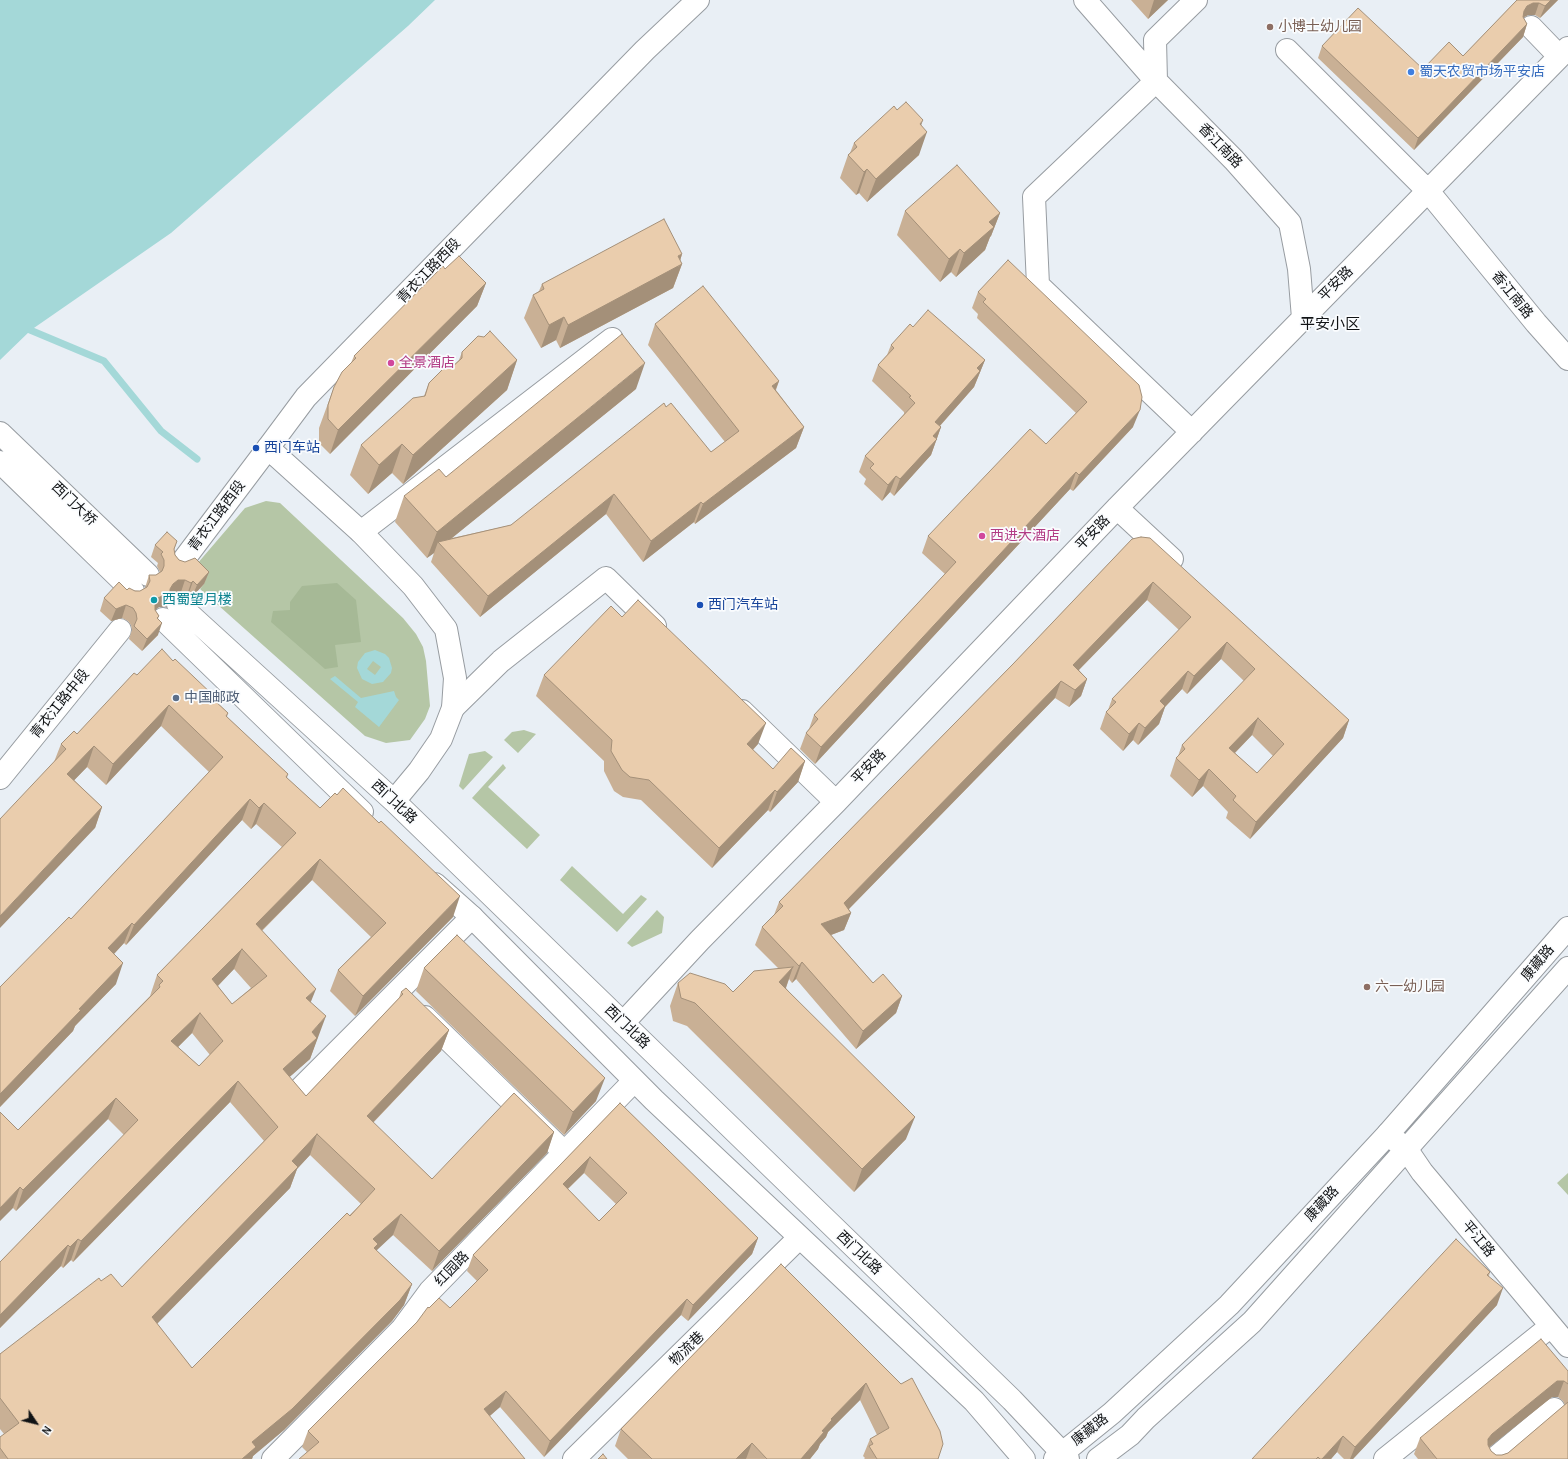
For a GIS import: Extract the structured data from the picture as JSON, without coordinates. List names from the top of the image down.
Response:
{
  "streets": {
    "street": [
      "香江南路",
      "青衣江路西段",
      "平安路",
      "西门大桥",
      "青衣江路中段",
      "西门北路",
      "康藏路",
      "平江路",
      "红园路",
      "物流巷"
    ]
  },
  "crossings": [
    ["香江南路", "平安路"],
    ["平安路", "西门北路"],
    ["西门北路", "康藏路"],
    ["康藏路", "平江路"]
  ],
  "districts": ["平安小区"],
  "places": [
    "小博士幼儿园",
    "蜀天农贸市场平安店",
    "全景酒店",
    "西门车站",
    "西进大酒店",
    "西蜀望月楼",
    "西门汽车站",
    "中国邮政",
    "六一幼儿园"
  ],
  "north": "bottom right"
}
